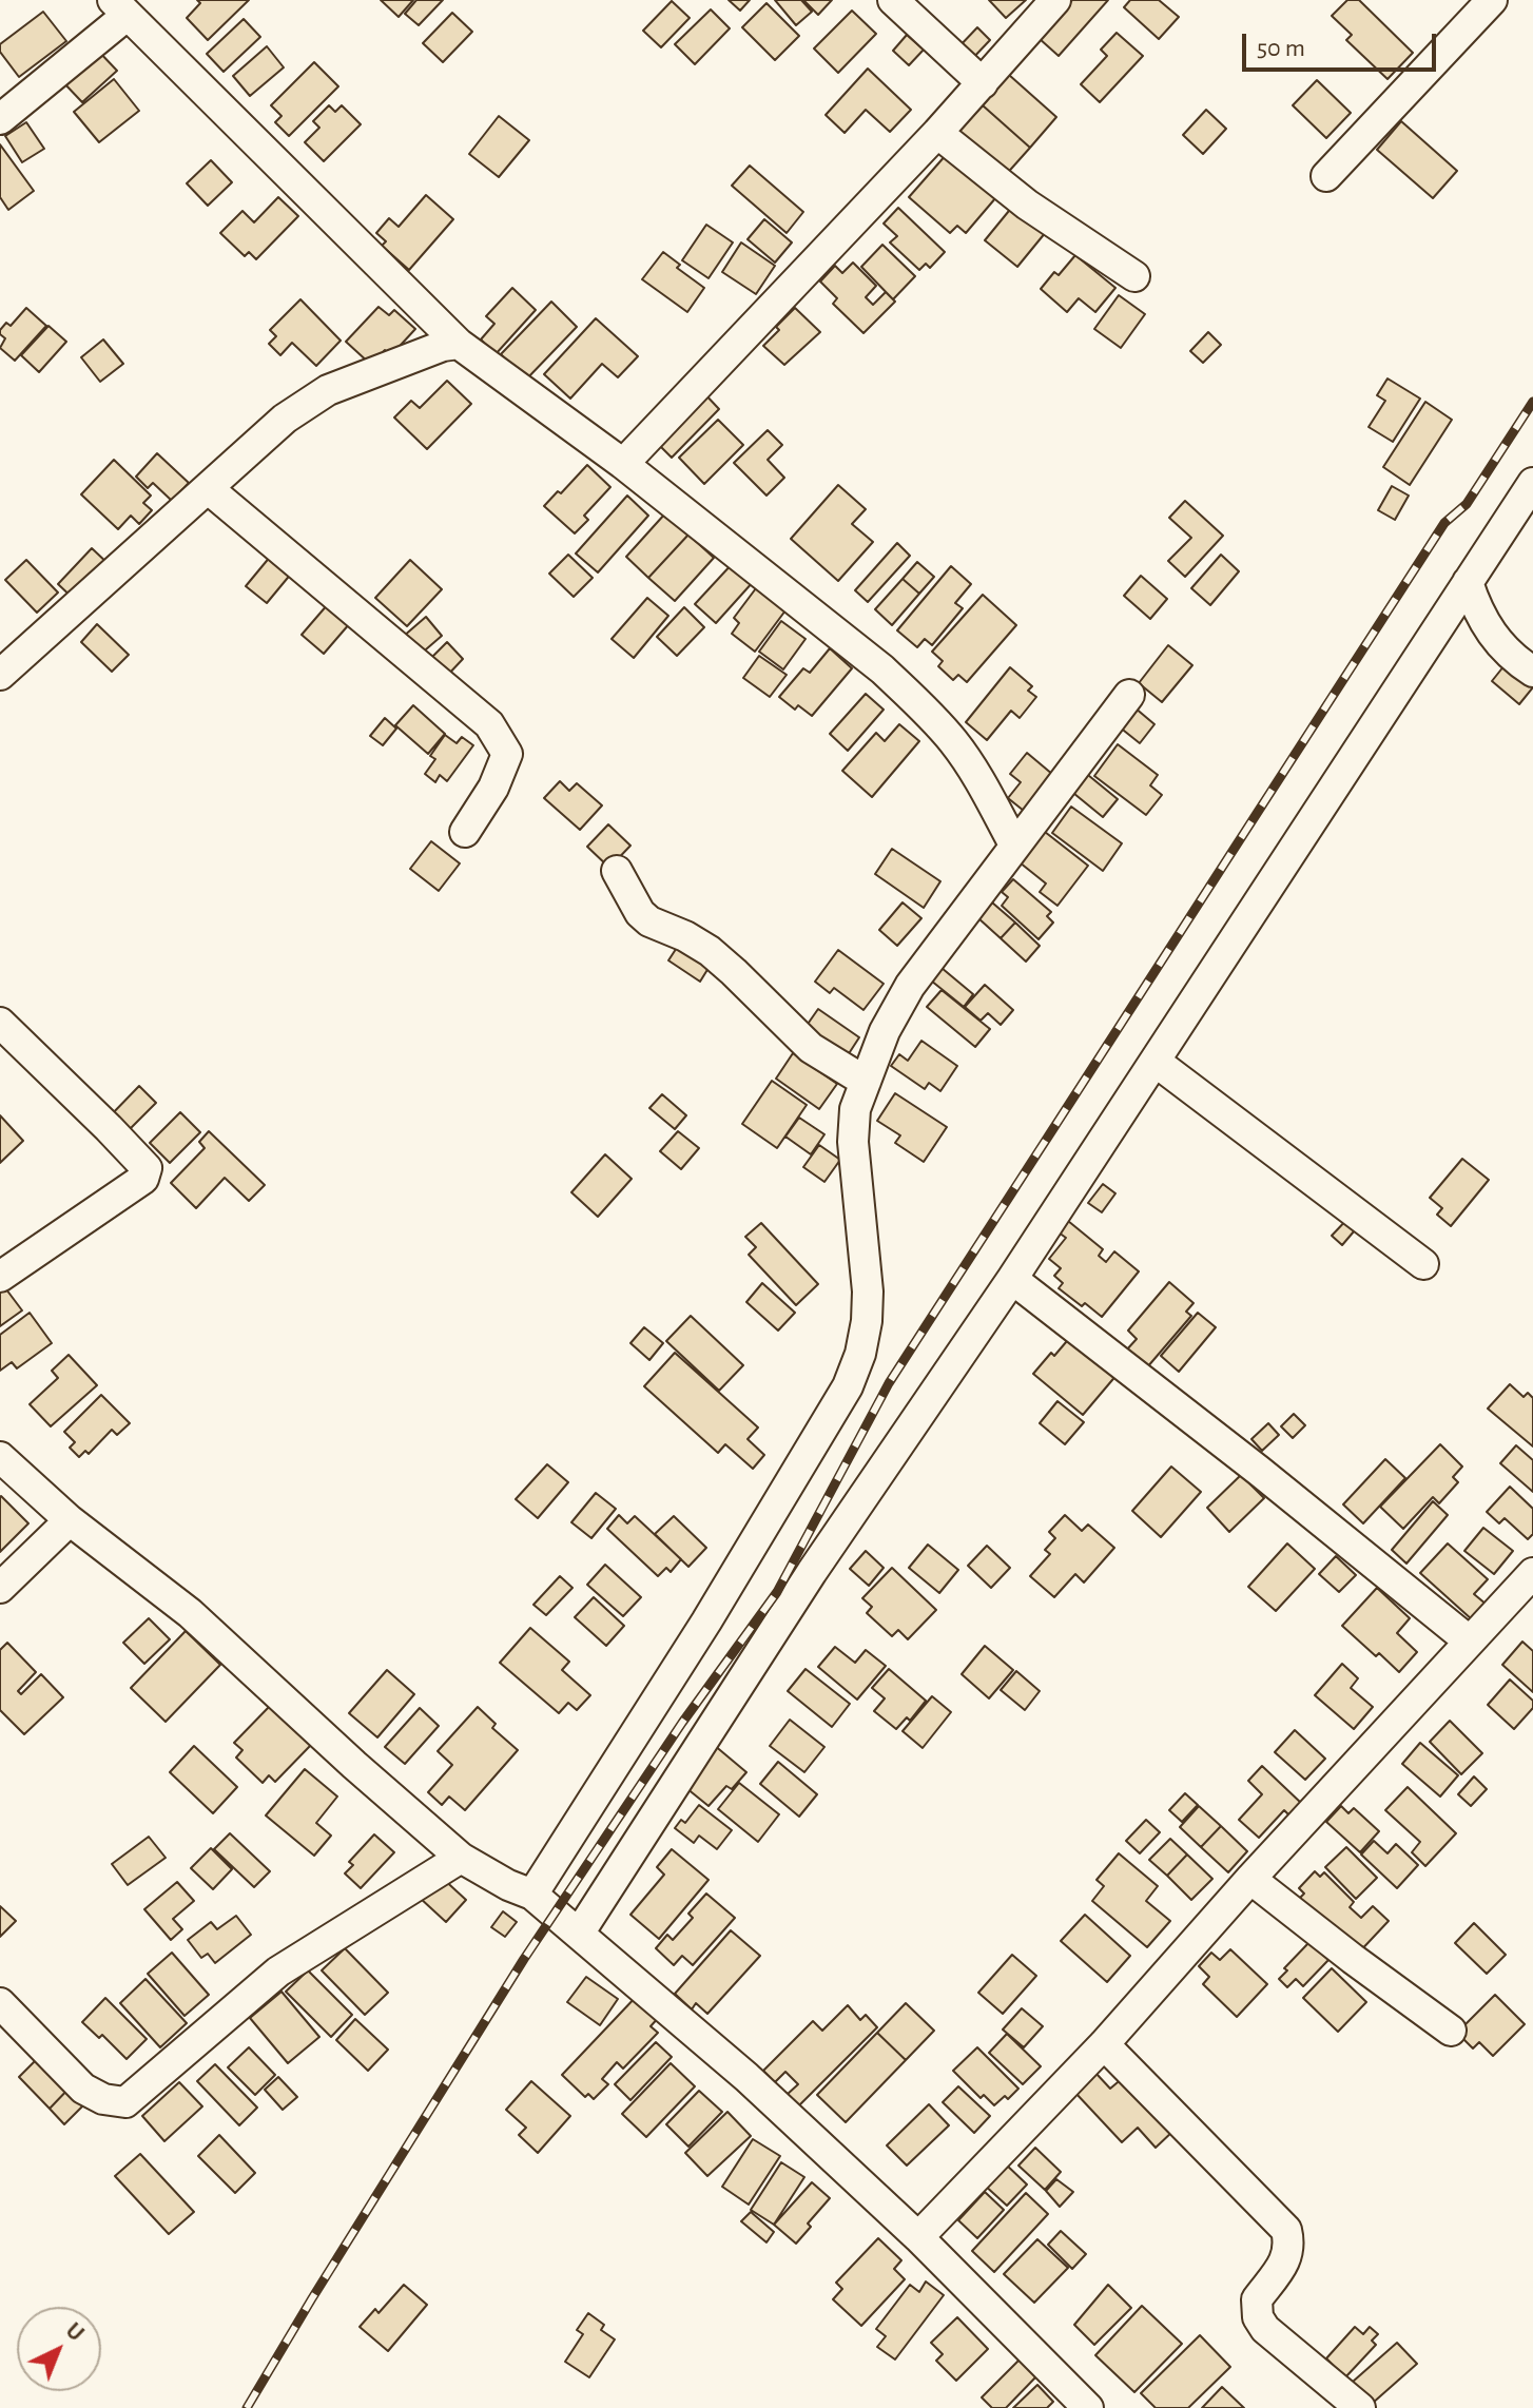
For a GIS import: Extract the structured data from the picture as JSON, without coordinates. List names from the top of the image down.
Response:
{
  "scale_bar": "50 m",
  "north": "top right"
}
